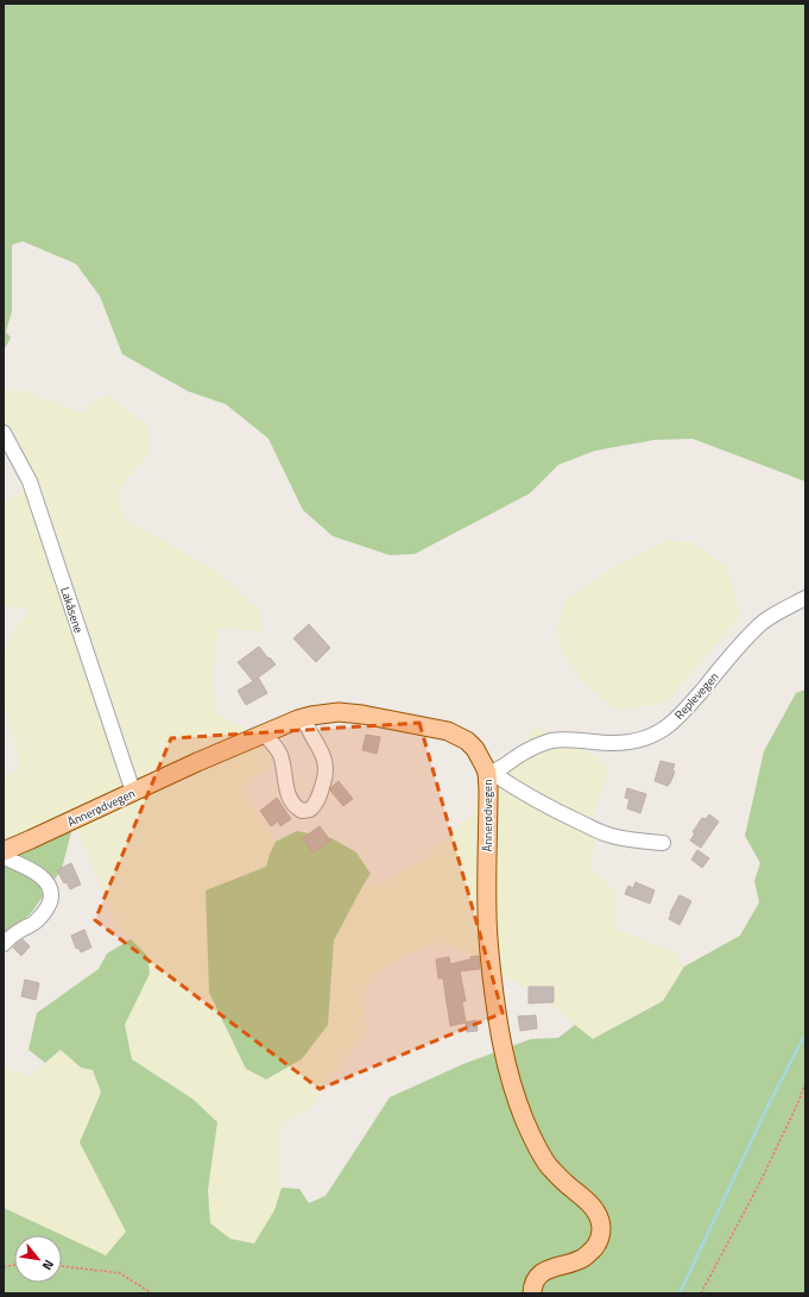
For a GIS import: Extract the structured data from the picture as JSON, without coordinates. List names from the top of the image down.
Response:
{
  "streets": {
    "main road": ["Ånnerødvegen"],
    "street": ["Lakåsene", "Replevegen"]
  },
  "crossings": [
    ["Lakåsene", "Ånnerødvegen"],
    ["Replevegen", "Ånnerødvegen"]
  ],
  "north": "bottom right"
}
